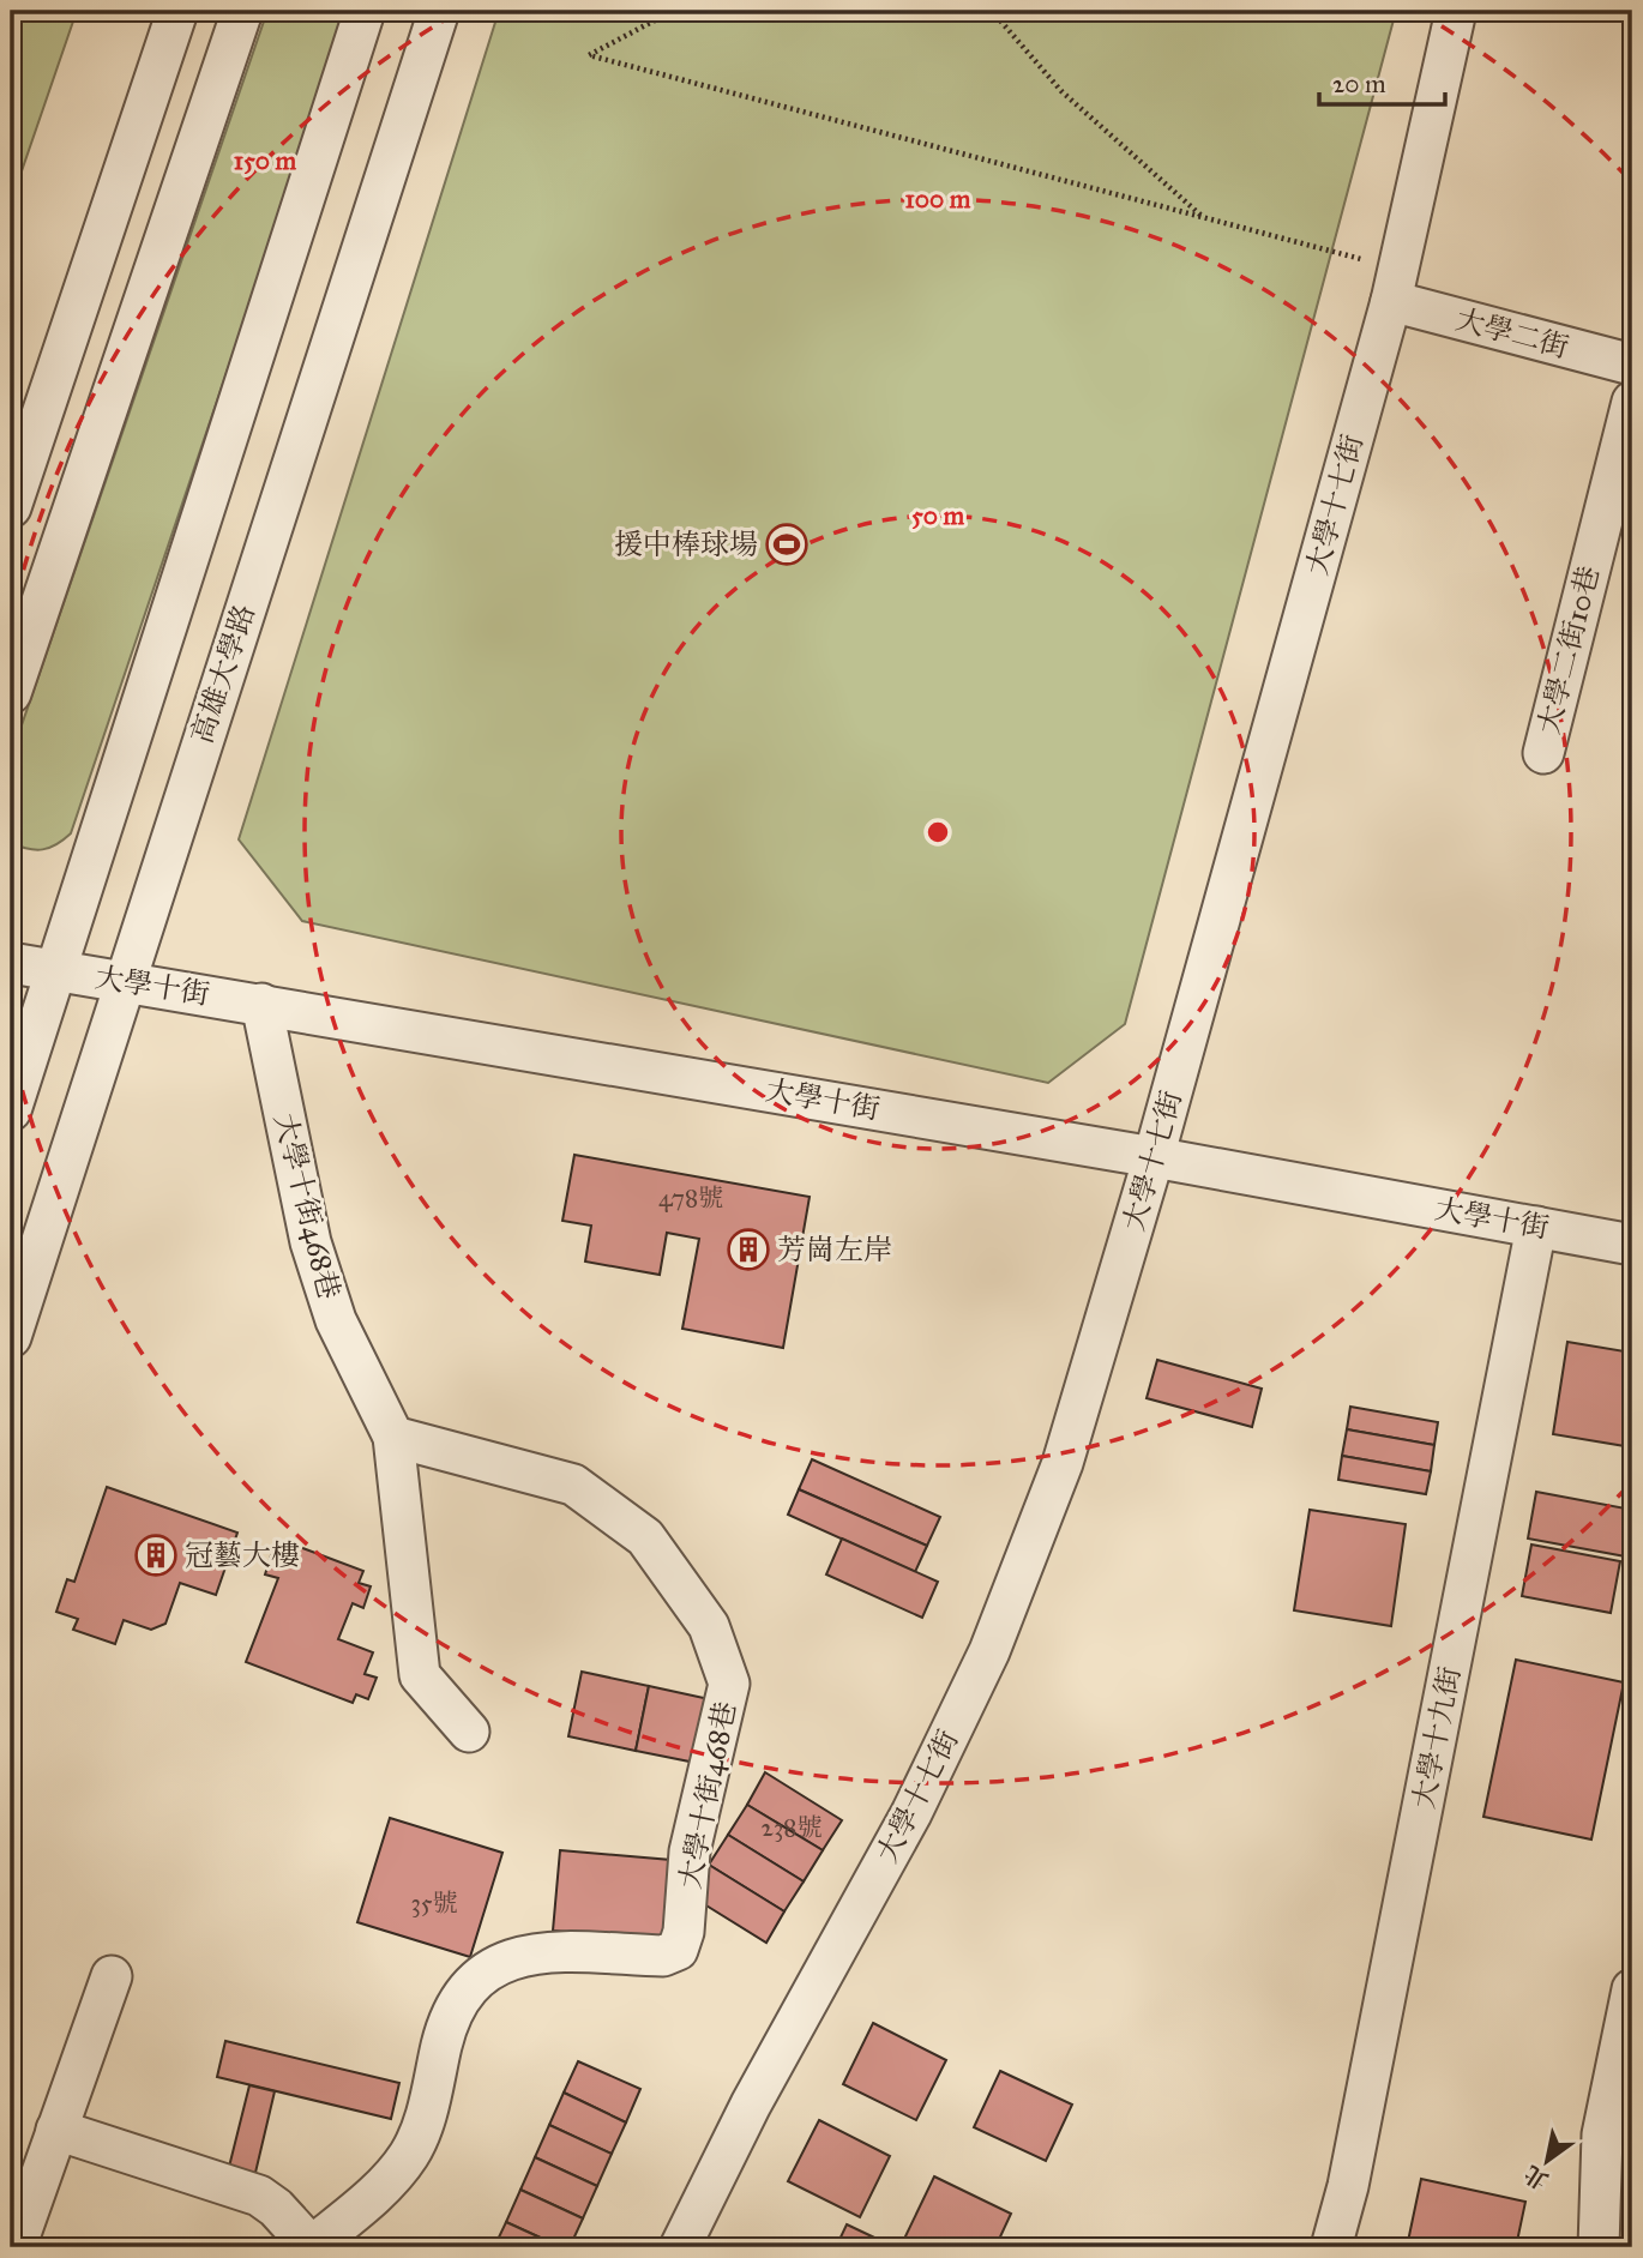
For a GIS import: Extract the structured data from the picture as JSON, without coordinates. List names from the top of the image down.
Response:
{
  "streets": {
    "street": [
      "大學二街",
      "大學十七街",
      "大學二街10巷",
      "高雄大學路",
      "大學十街",
      "大學十街468巷",
      "大學十九街"
    ]
  },
  "crossings": [
    ["大學二街", "大學十七街"],
    ["大學十七街", "大學十街"],
    ["高雄大學路", "大學十街"],
    ["大學十街", "大學十街468巷"],
    ["大學十街", "大學十九街"]
  ],
  "places": {
    "sports": ["援中棒球場"],
    "building": ["芳崗左岸", "冠藝大樓"]
  },
  "house_numbers": ["478號", "238號", "35號"],
  "scale_bar": "20 m",
  "north": "bottom left",
  "rings": ["150 m", "100 m", "50 m"]
}
